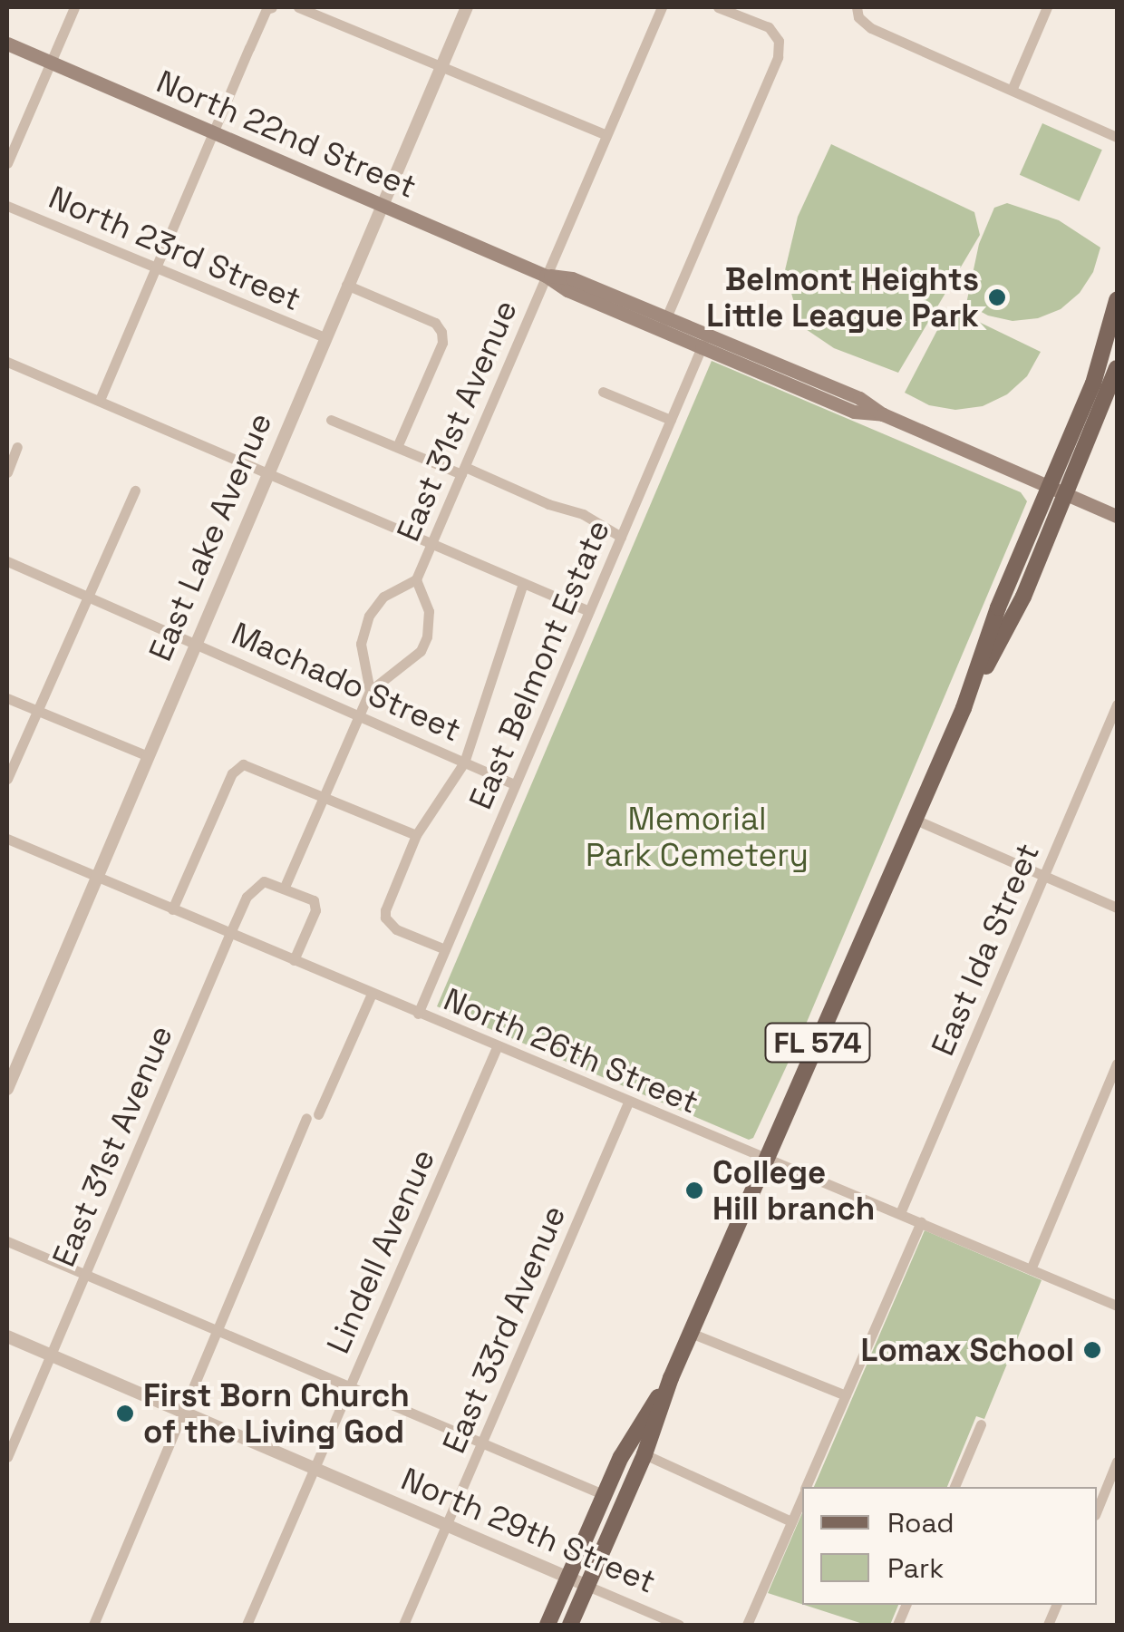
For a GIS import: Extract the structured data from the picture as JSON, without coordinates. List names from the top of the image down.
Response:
{
  "streets": {
    "main road": ["North 22nd Street", "FL 574"],
    "street": [
      "North 23rd Street",
      "East 31st Avenue",
      "East Lake Avenue",
      "East Belmont Estate",
      "Machado Street",
      "East Ida Street",
      "North 26th Street",
      "Lindell Avenue",
      "East 33rd Avenue",
      "North 29th Street"
    ]
  },
  "crossings": [
    ["North 22nd Street", "East 31st Avenue"],
    ["North 22nd Street", "East Lake Avenue"],
    ["North 22nd Street", "East Belmont Estate"],
    ["North 22nd Street", "FL 574"],
    ["North 23rd Street", "East Lake Avenue"],
    ["East 31st Avenue", "North 26th Street"],
    ["East 31st Avenue", "North 29th Street"],
    ["East Lake Avenue", "Machado Street"],
    ["East Lake Avenue", "North 26th Street"],
    ["East Belmont Estate", "Machado Street"],
    ["East Belmont Estate", "North 26th Street"],
    ["East Ida Street", "North 26th Street"],
    ["FL 574", "North 26th Street"],
    ["FL 574", "North 29th Street"],
    ["North 26th Street", "Lindell Avenue"],
    ["North 26th Street", "East 33rd Avenue"],
    ["Lindell Avenue", "North 29th Street"],
    ["East 33rd Avenue", "North 29th Street"]
  ],
  "parks": ["Memorial Park Cemetery"],
  "places": [
    "Belmont Heights Little League Park",
    "College Hill branch",
    "Lomax School",
    "First Born Church of the Living God"
  ],
  "legend": ["Road", "Park"]
}
